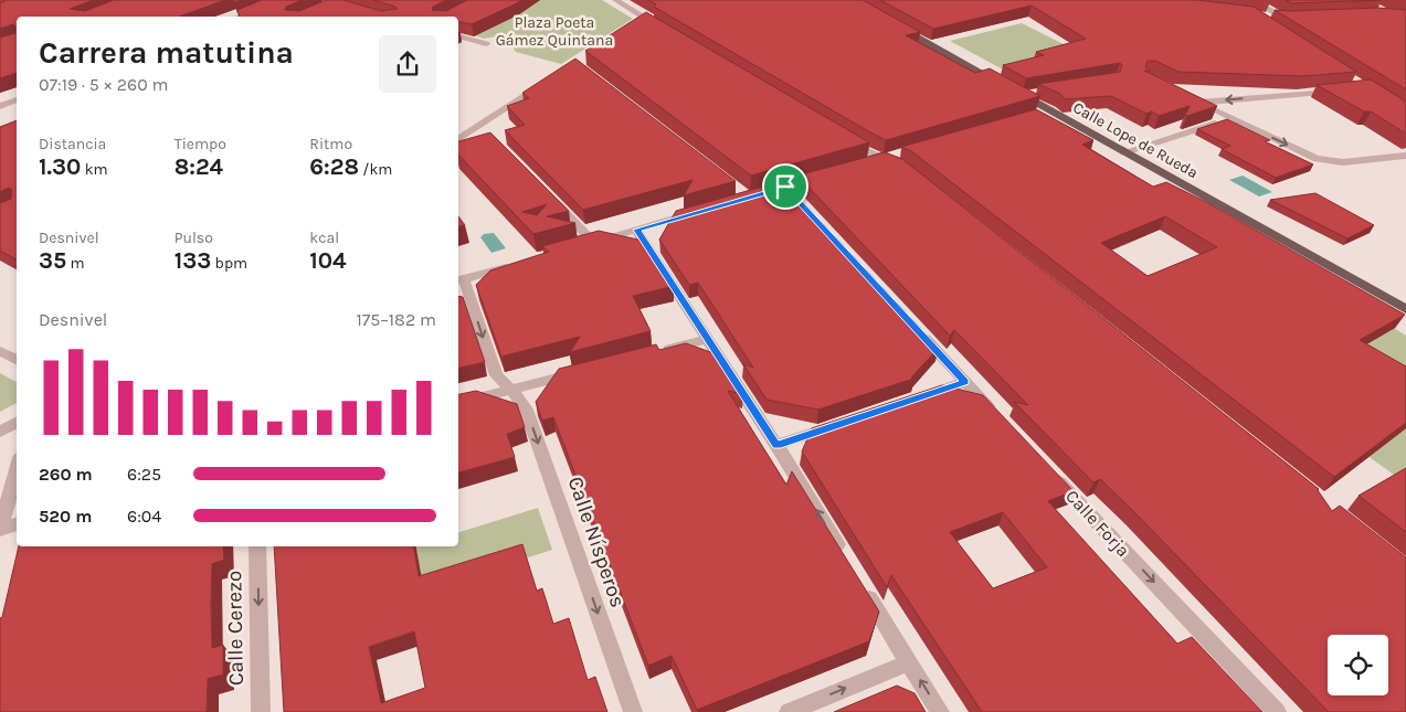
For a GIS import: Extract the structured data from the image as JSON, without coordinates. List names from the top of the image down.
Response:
{
  "streets": {
    "main road": ["Calle Lope de Rueda"],
    "street": ["Calle Forja", "Calle Nísperos", "Calle Cerezo"]
  },
  "one_way": ["Calle Forja", "Calle Nísperos", "Calle Cerezo"],
  "parks": ["Plaza Poeta Gámez Quintana"],
  "page": {
    "heading": ["Carrera matutina", "07:19 · 5 × 260 m"],
    "stats": [
      ["Distancia", "1.30 km"],
      ["Tiempo", "8:24"],
      ["Ritmo", "6:28 /km"],
      ["Desnivel", "35 m"],
      ["Pulso", "133 bpm"],
      ["kcal", "104"]
    ],
    "chart": ["Desnivel", "175–182 m"],
    "list": [
      {
        "name": "260 m",
        "note": "6:25"
      },
      {
        "name": "520 m",
        "note": "6:04"
      }
    ]
  }
}
